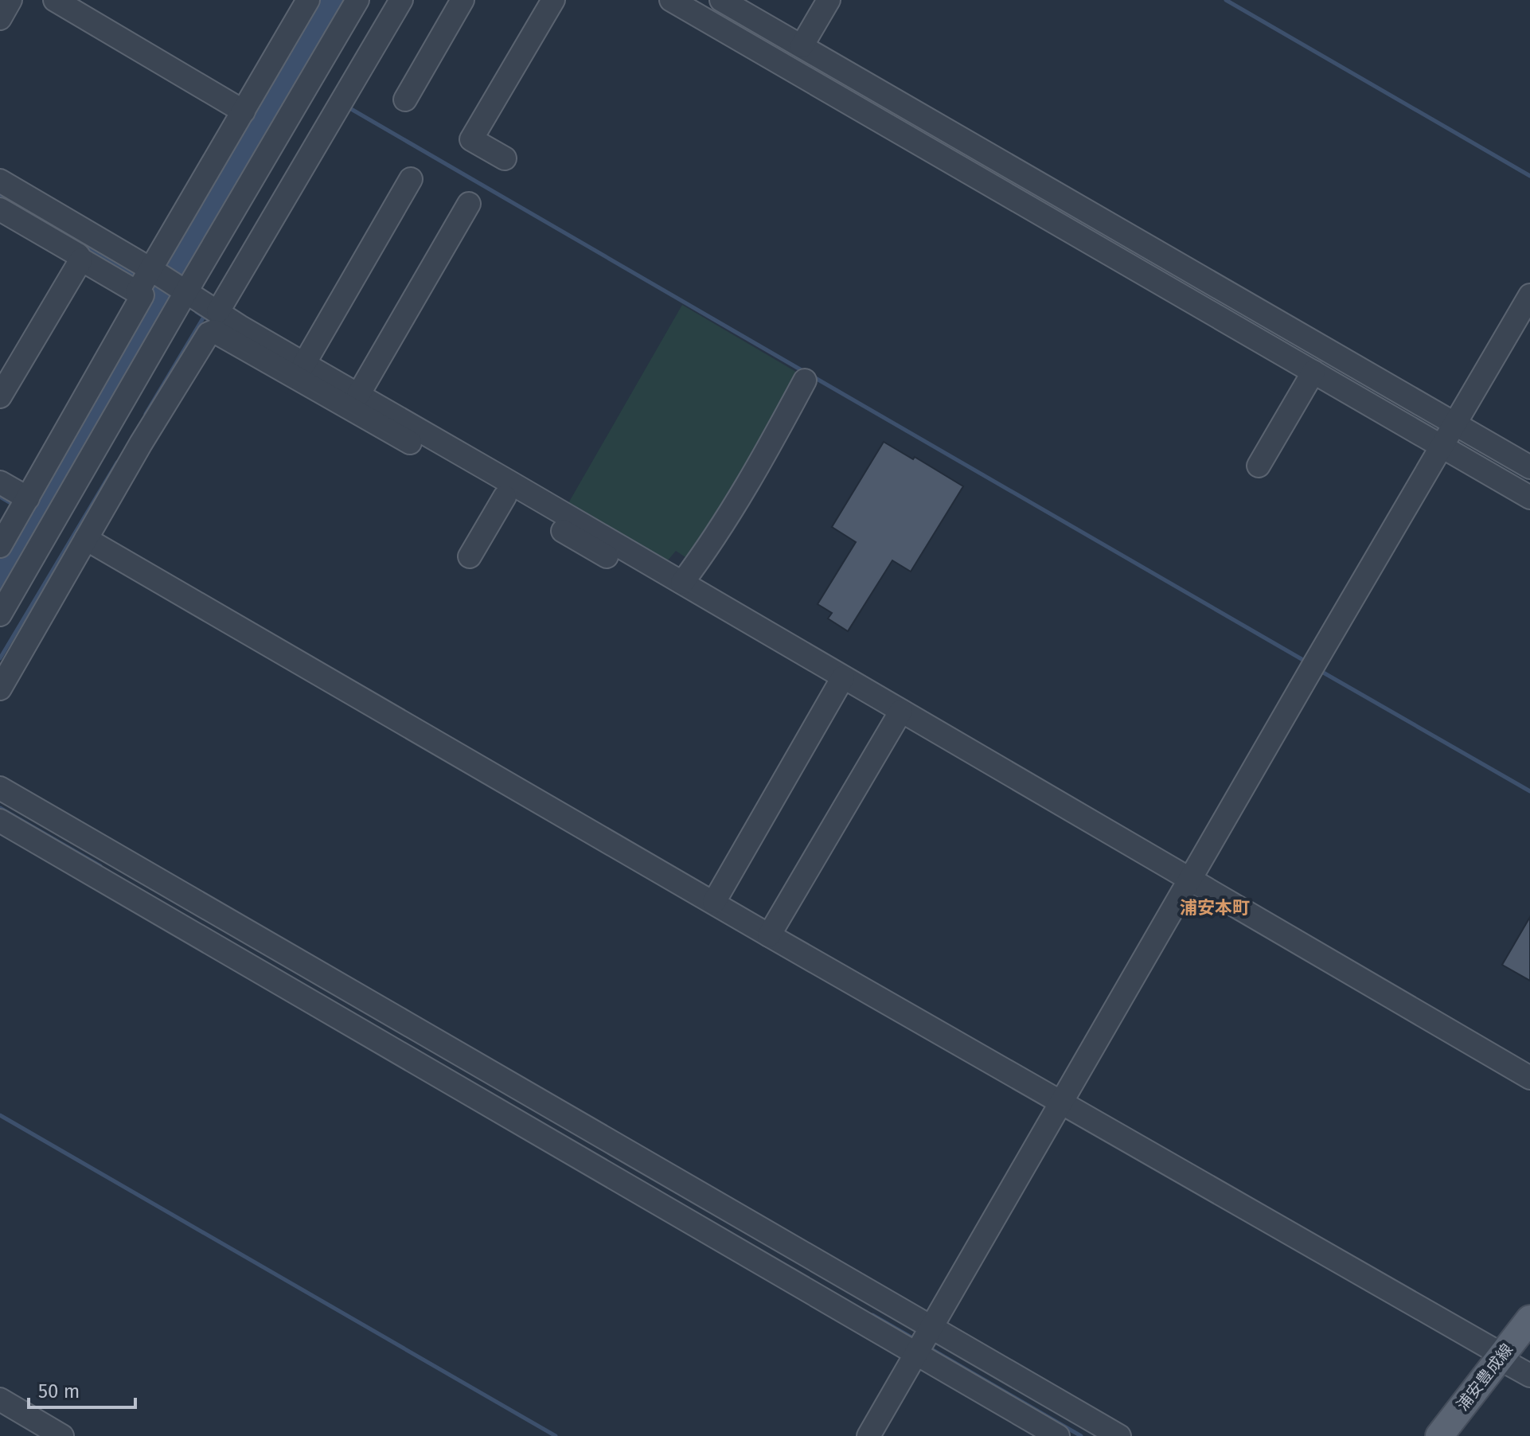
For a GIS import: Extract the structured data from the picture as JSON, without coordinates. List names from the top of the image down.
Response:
{
  "streets": {
    "main road": ["浦安豊成線"]
  },
  "districts": ["浦安本町"],
  "scale_bar": "50 m"
}
